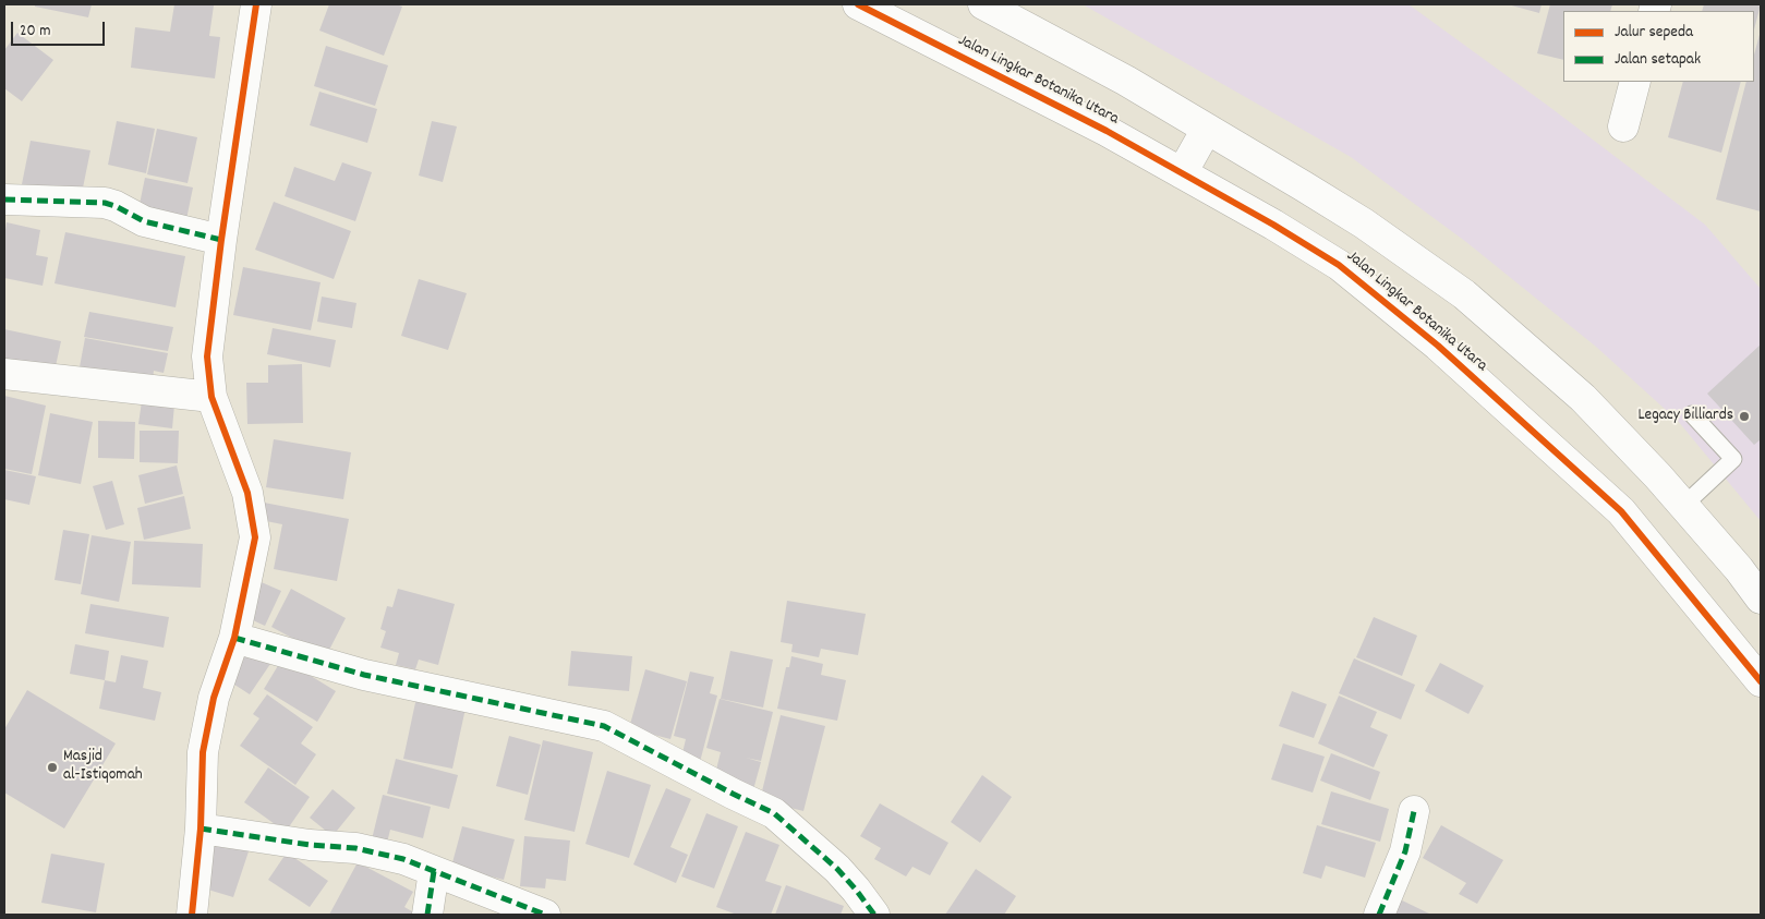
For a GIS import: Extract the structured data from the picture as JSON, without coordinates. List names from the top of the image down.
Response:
{
  "streets": {
    "street": ["Jalan Lingkar Botanika Utara"]
  },
  "places": ["Legacy Billiards", "Masjid al-Istiqomah"],
  "legend": ["Jalur sepeda", "Jalan setapak"],
  "scale_bar": "20 m"
}
